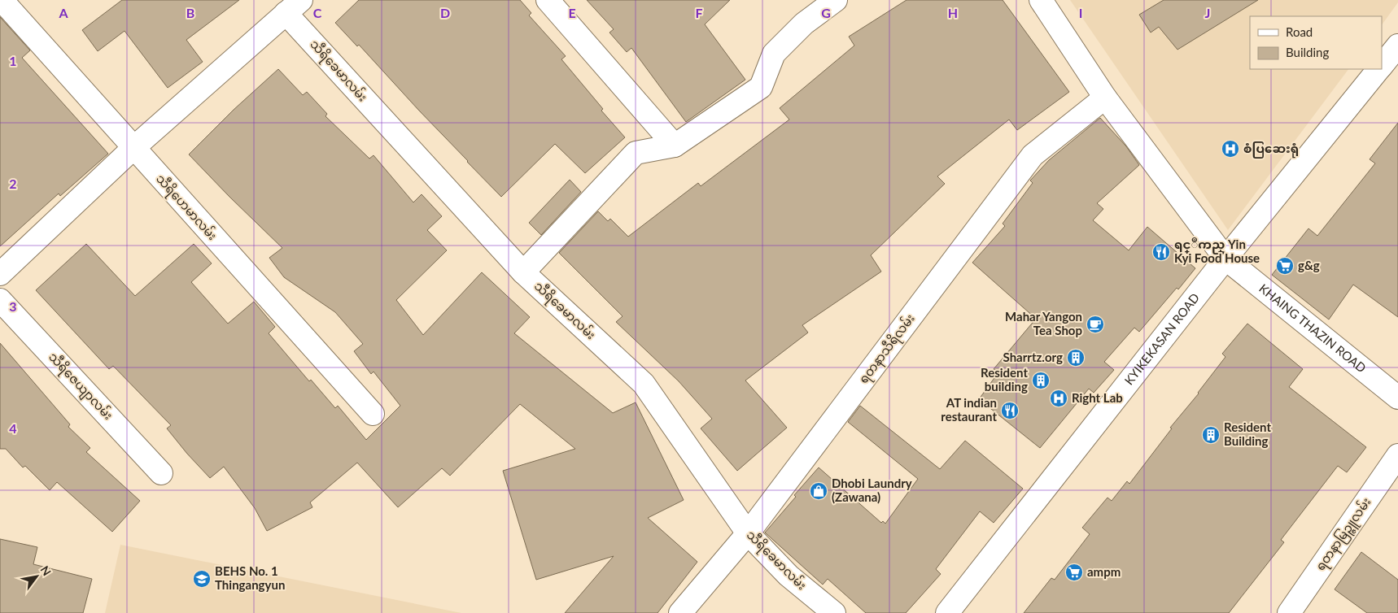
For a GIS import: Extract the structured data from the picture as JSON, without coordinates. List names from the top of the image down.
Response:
{
  "streets": {
    "street": [
      "သီရိခေမာလမ်း",
      "သီရိဟေမာလမ်း",
      "KHAING THAZIN ROAD",
      "KYIKEKASAN ROAD",
      "ရတနာသီရိလမ်း",
      "သီရိဇေယျာလမ်း",
      "ရတနာမြဉ္ဇူလမ်း"
    ]
  },
  "crossings": [
    ["သီရိခေမာလမ်း", "ရတနာသီရိလမ်း"],
    ["KHAING THAZIN ROAD", "KYIKEKASAN ROAD"],
    ["KHAING THAZIN ROAD", "ရတနာသီရိလမ်း"]
  ],
  "places": {
    "hospital": ["စံပြဆေးရုံ", "Right Lab"],
    "restaurant": ["ရင္ဳကည္ Yin Kyi Food House", "AT indian restaurant"],
    "supermarket": ["g&g", "ampm"],
    "cafe": ["Mahar Yangon Tea Shop"],
    "building": ["Sharrtz.org", "Resident building", "Resident Building"],
    "shop": ["Dhobi Laundry (Zawana)"],
    "school or university": ["BEHS No. 1 Thingangyun"]
  },
  "legend": ["Road", "Building"],
  "north": "top right",
  "grid": {
    "columns": [
      "A",
      "B",
      "C",
      "D",
      "E",
      "F",
      "G",
      "H",
      "I",
      "J"
    ],
    "rows": [
      "1",
      "2",
      "3",
      "4"
    ]
  }
}
